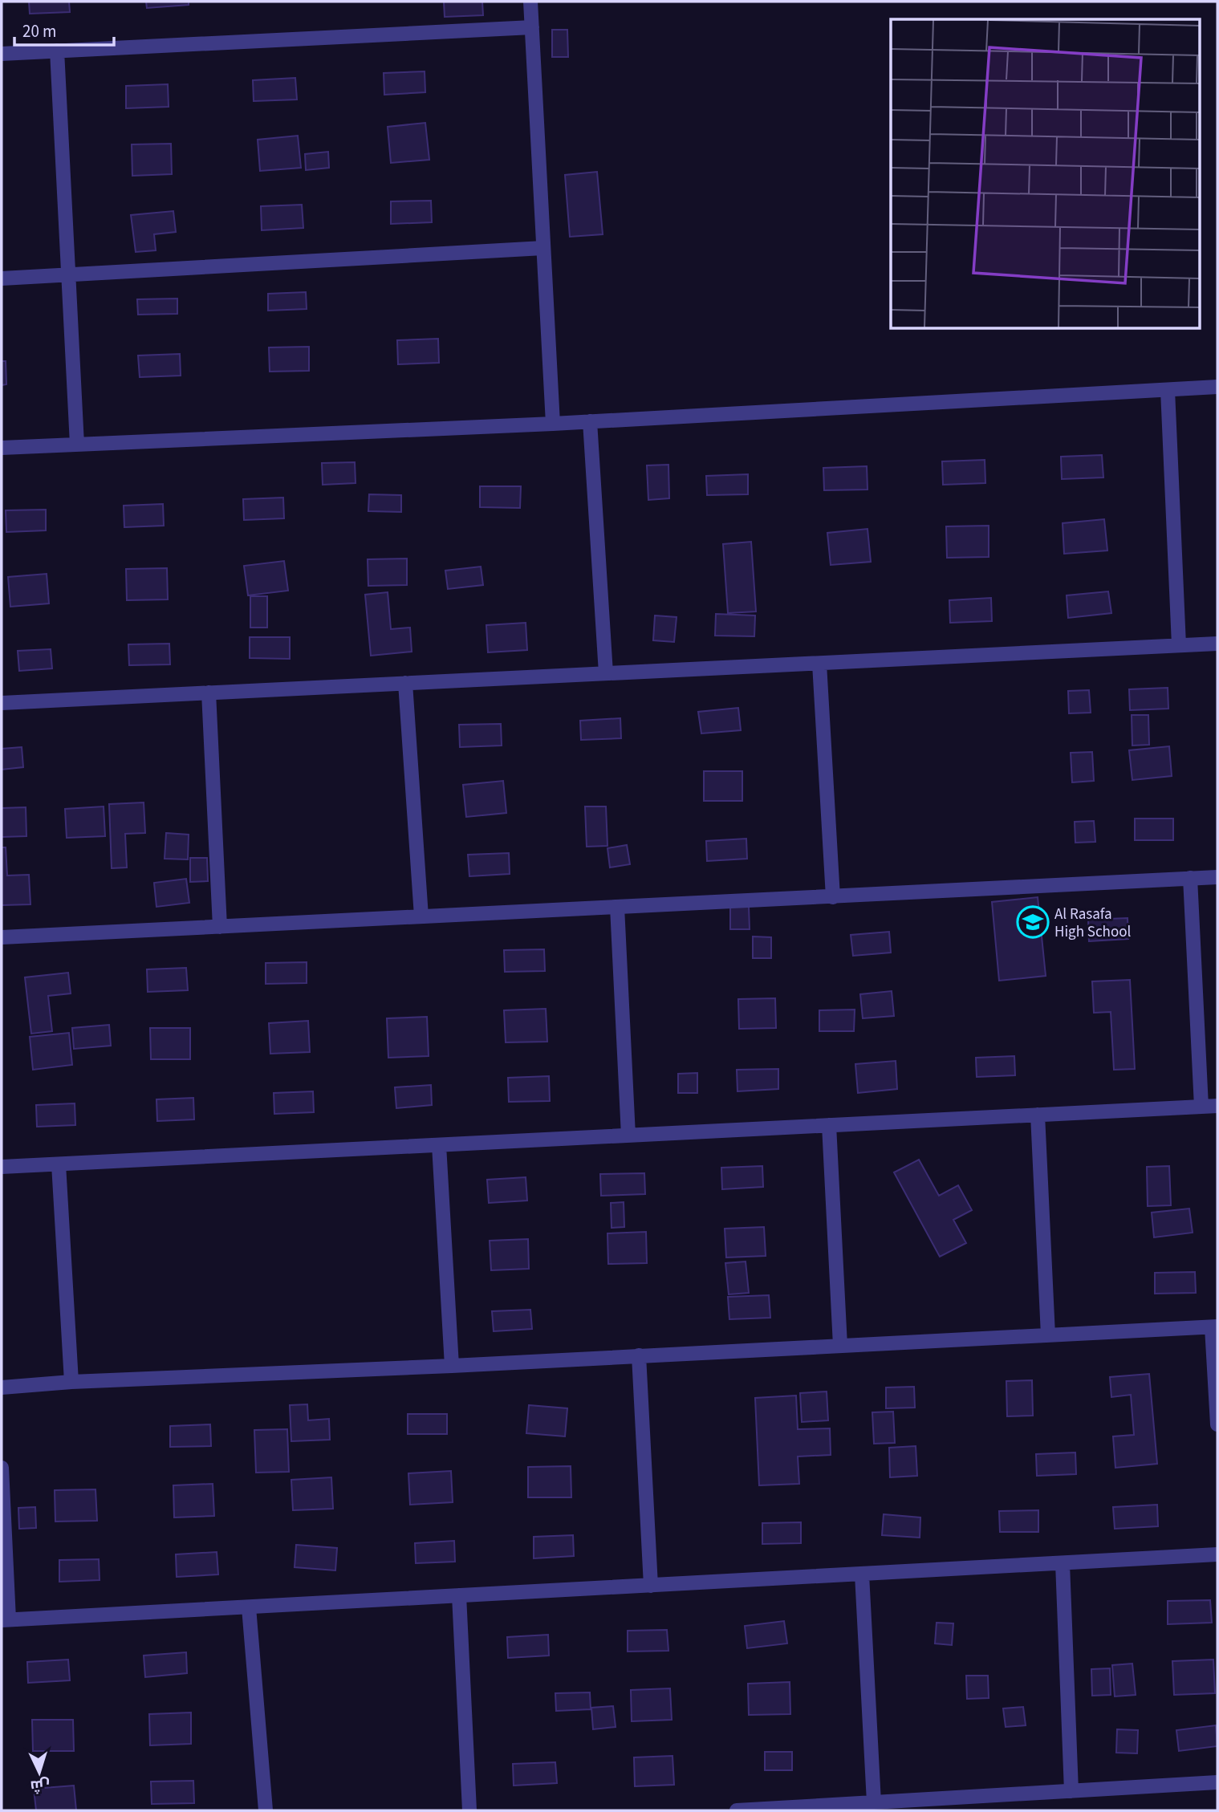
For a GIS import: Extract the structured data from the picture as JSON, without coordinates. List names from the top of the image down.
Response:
{
  "places": {
    "school or university": ["Al Rasafa High School"]
  },
  "scale_bar": "20 m",
  "north": "bottom"
}
